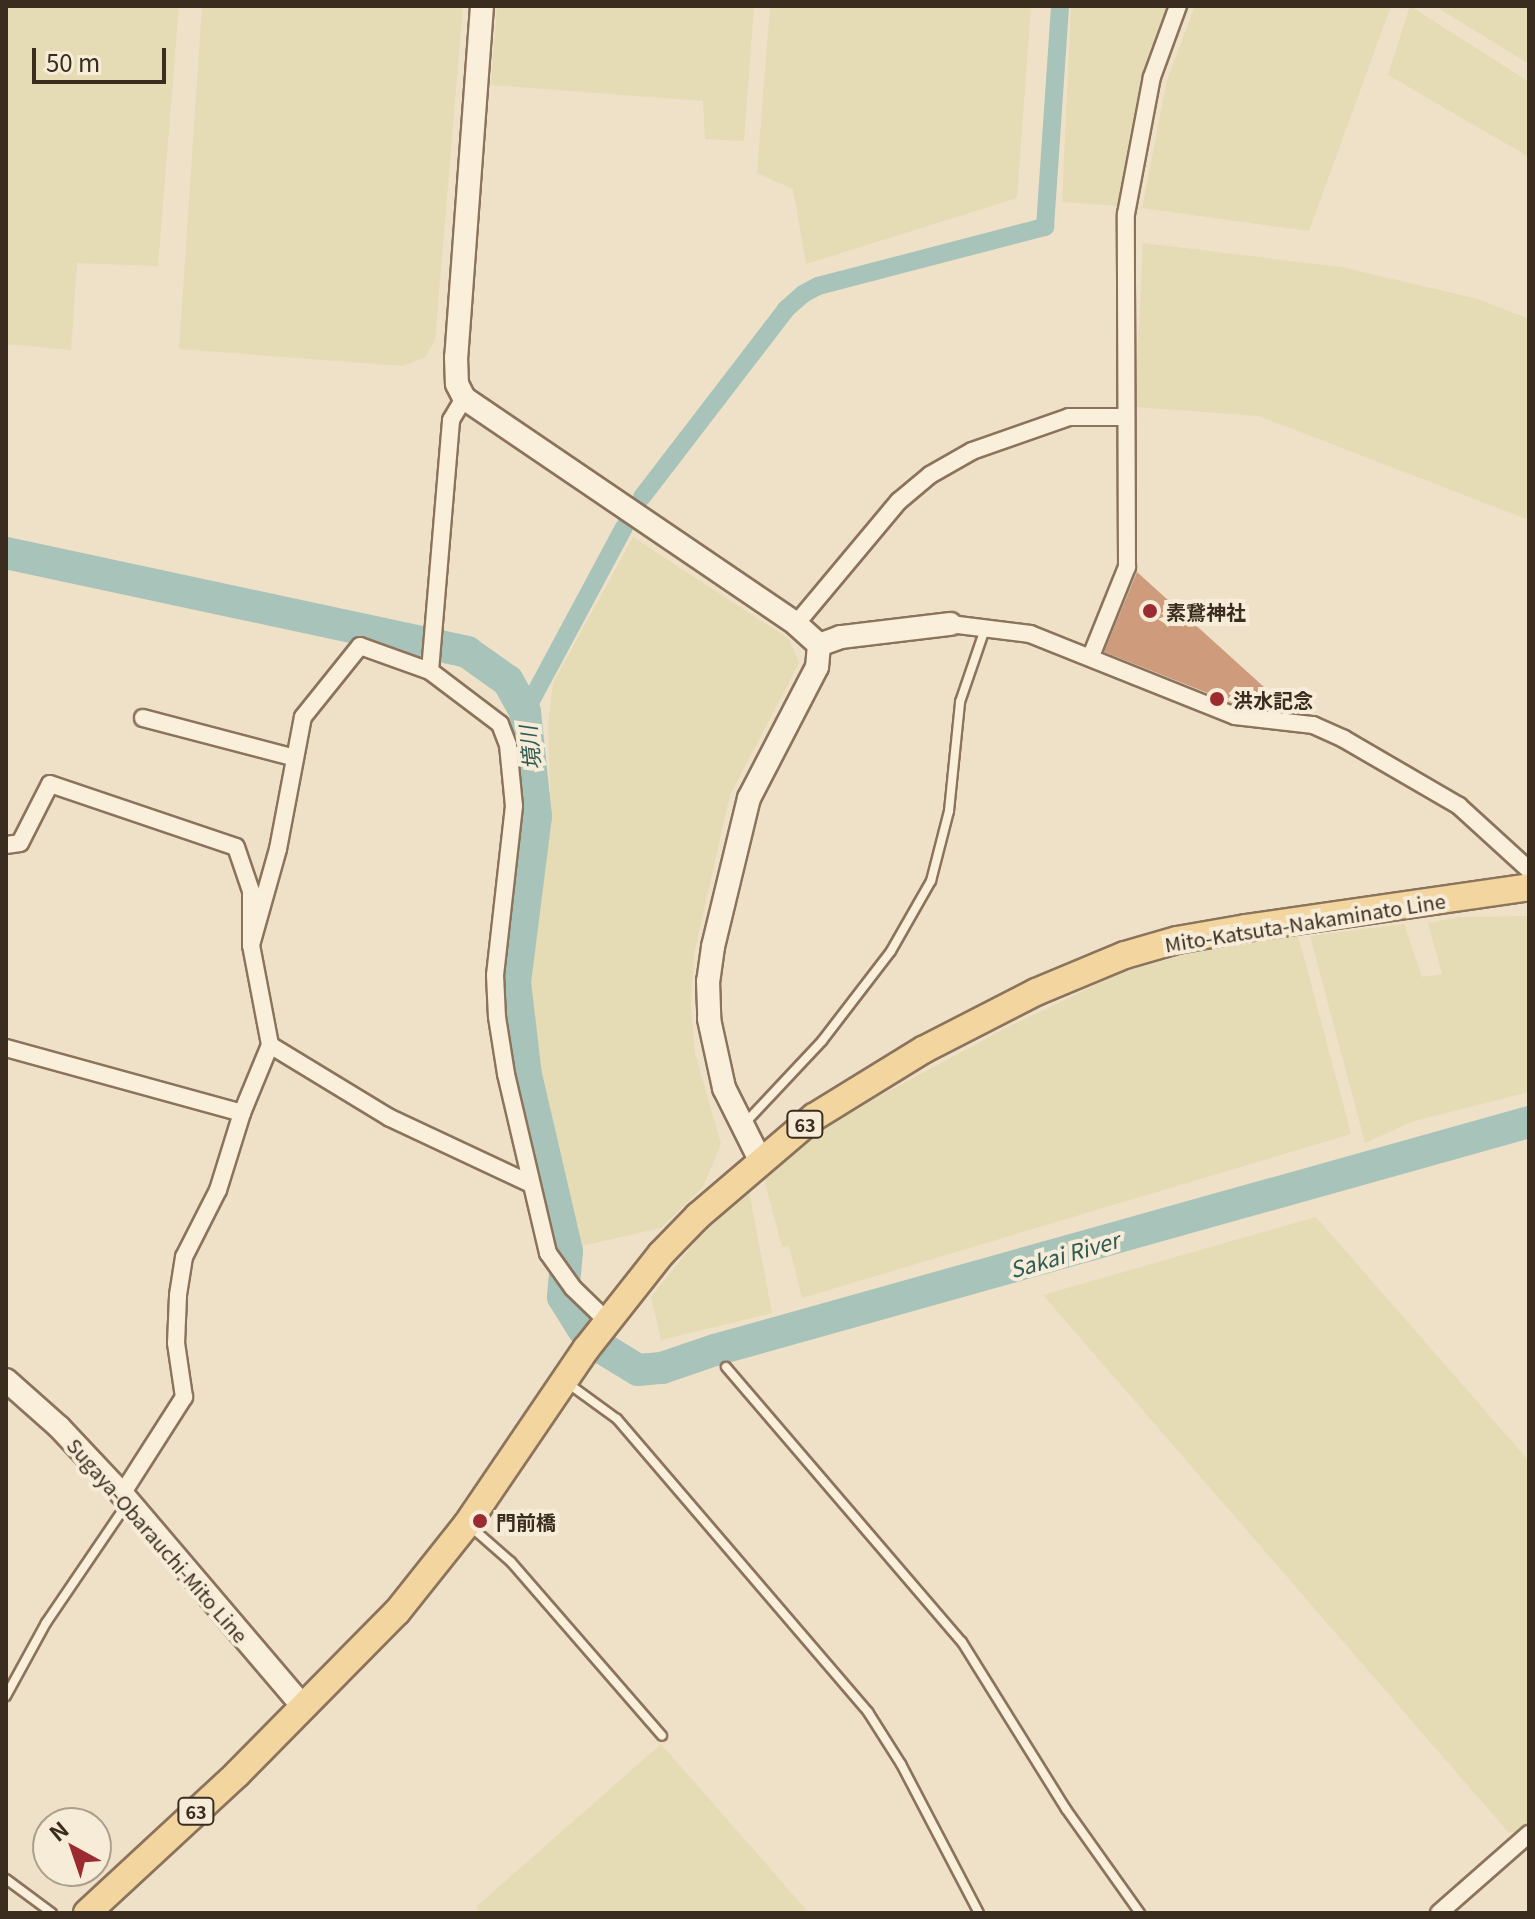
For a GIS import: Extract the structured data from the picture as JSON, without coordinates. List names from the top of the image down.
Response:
{
  "streets": {
    "main road": ["Mito-Katsuta-Nakaminato Line", "63"],
    "street": ["Sugaya-Obarauchi-Mito Line"]
  },
  "crossings": [
    ["Mito-Katsuta-Nakaminato Line", "Sugaya-Obarauchi-Mito Line"]
  ],
  "water": ["境川", "Sakai River"],
  "places": ["素鵞神社", "洪水記念", "門前橋"],
  "scale_bar": "50 m",
  "north": "top left"
}
